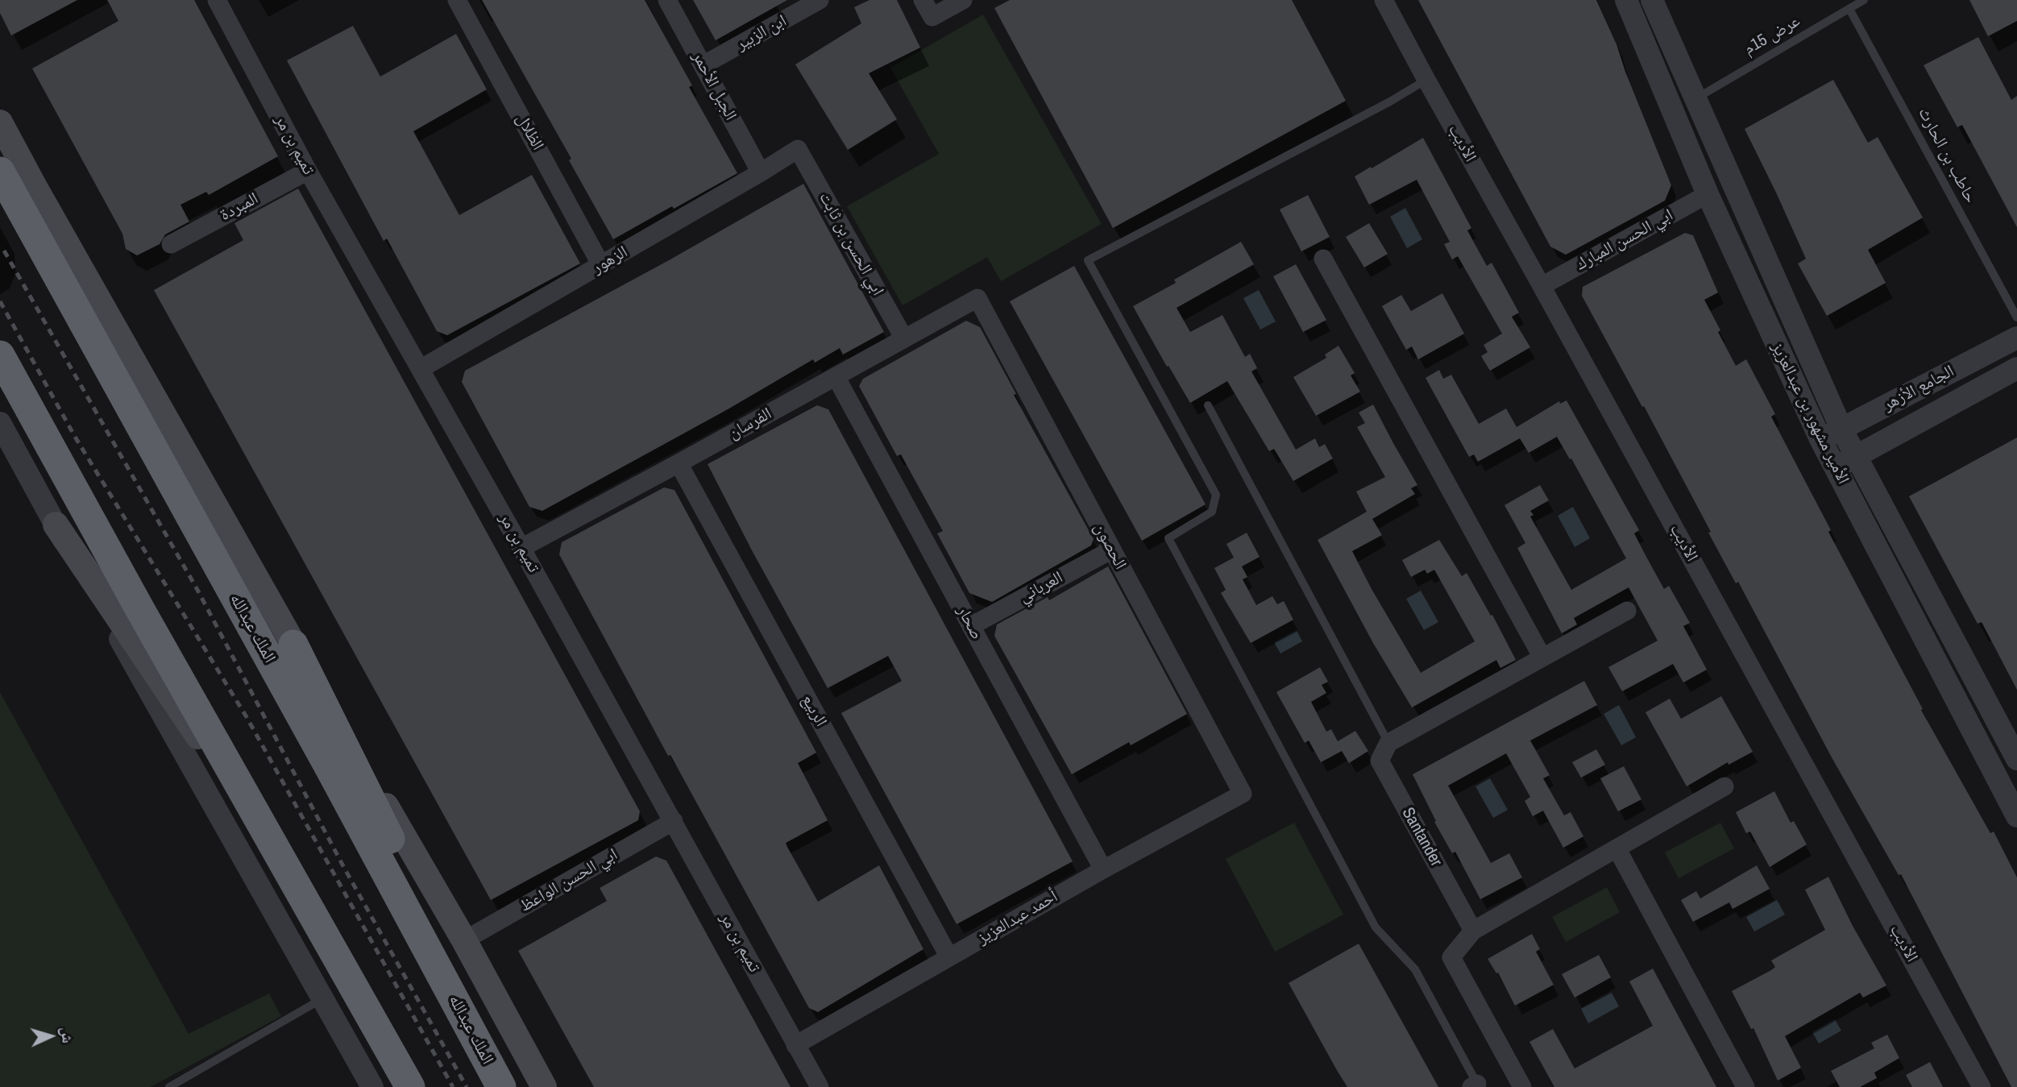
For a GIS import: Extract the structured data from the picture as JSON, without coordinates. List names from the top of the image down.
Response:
{
  "streets": {
    "highway": ["الملك عبدالله"],
    "street": [
      "ابن الزبير",
      "الجبل الأحمر",
      "الظلال",
      "الأديب",
      "تميم بن مر",
      "المبردة",
      "ابي الحسن المبارك",
      "ابي الحسن بن ثابت",
      "الزهور",
      "الجامع الأزهر",
      "الأمير مشهور بن عبدالعزيز",
      "الفرسان",
      "الحصون",
      "العرباني",
      "صحار",
      "الربيع",
      "Santander",
      "ابي الحسن الواعظ",
      "أحمد عبدالعزيز"
    ],
    "lane": ["عرض 15م", "حاطب بن الحارث"]
  },
  "crossings": [
    ["ابن الزبير", "الجبل الأحمر"],
    ["عرض 15م", "حاطب بن الحارث"],
    ["عرض 15م", "الأمير مشهور بن عبدالعزيز"],
    ["الجبل الأحمر", "الزهور"],
    ["الظلال", "الزهور"],
    ["الأديب", "ابي الحسن المبارك"],
    ["تميم بن مر", "المبردة"],
    ["تميم بن مر", "الزهور"],
    ["تميم بن مر", "الفرسان"],
    ["تميم بن مر", "ابي الحسن الواعظ"],
    ["تميم بن مر", "أحمد عبدالعزيز"],
    ["ابي الحسن المبارك", "الأمير مشهور بن عبدالعزيز"],
    ["ابي الحسن بن ثابت", "الزهور"],
    ["ابي الحسن بن ثابت", "الفرسان"],
    ["الجامع الأزهر", "الأمير مشهور بن عبدالعزيز"],
    ["الفرسان", "الحصون"],
    ["الفرسان", "صحار"],
    ["الفرسان", "الربيع"],
    ["الحصون", "العرباني"],
    ["الحصون", "أحمد عبدالعزيز"],
    ["العرباني", "صحار"],
    ["صحار", "أحمد عبدالعزيز"],
    ["الربيع", "أحمد عبدالعزيز"]
  ],
  "north": "right"
}
